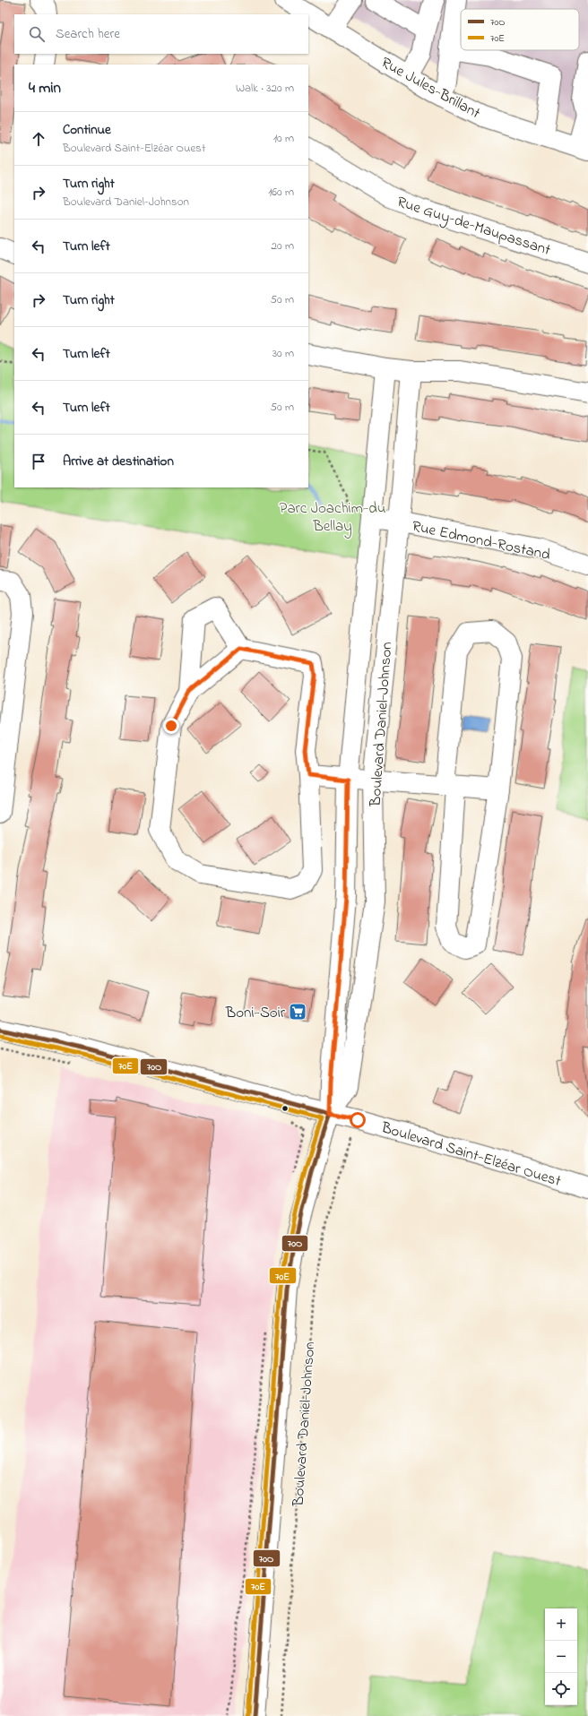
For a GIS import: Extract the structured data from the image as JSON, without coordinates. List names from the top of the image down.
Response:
{
  "streets": {
    "street": [
      "Rue Jules-Brillant",
      "Rue Guy-de-Maupassant",
      "Rue Edmond-Rostand",
      "Boulevard Daniel-Johnson",
      "Boulevard Saint-Elzéar Ouest"
    ]
  },
  "crossings": [
    ["Rue Edmond-Rostand", "Boulevard Daniel-Johnson"],
    ["Boulevard Daniel-Johnson", "Boulevard Saint-Elzéar Ouest"]
  ],
  "parks": ["Parc Joachim-du Bellay"],
  "places": {
    "supermarket": ["Boni-Soir"]
  },
  "lines": ["transit line 70O", "transit line 70E"],
  "legend": ["70O", "70E"],
  "page": {
    "search": "Search here",
    "heading": ["4 min", "Walk · 320 m"],
    "list": [
      ["Continue", "Boulevard Saint-Elzéar Ouest", "10 m"],
      ["Turn right", "Boulevard Daniel-Johnson", "160 m"],
      ["Turn left", "20 m"],
      ["Turn right", "50 m"],
      ["Turn left", "30 m"],
      ["Turn left", "50 m"],
      "Arrive at destination"
    ],
    "map_buttons": ["+", "−"]
  }
}
